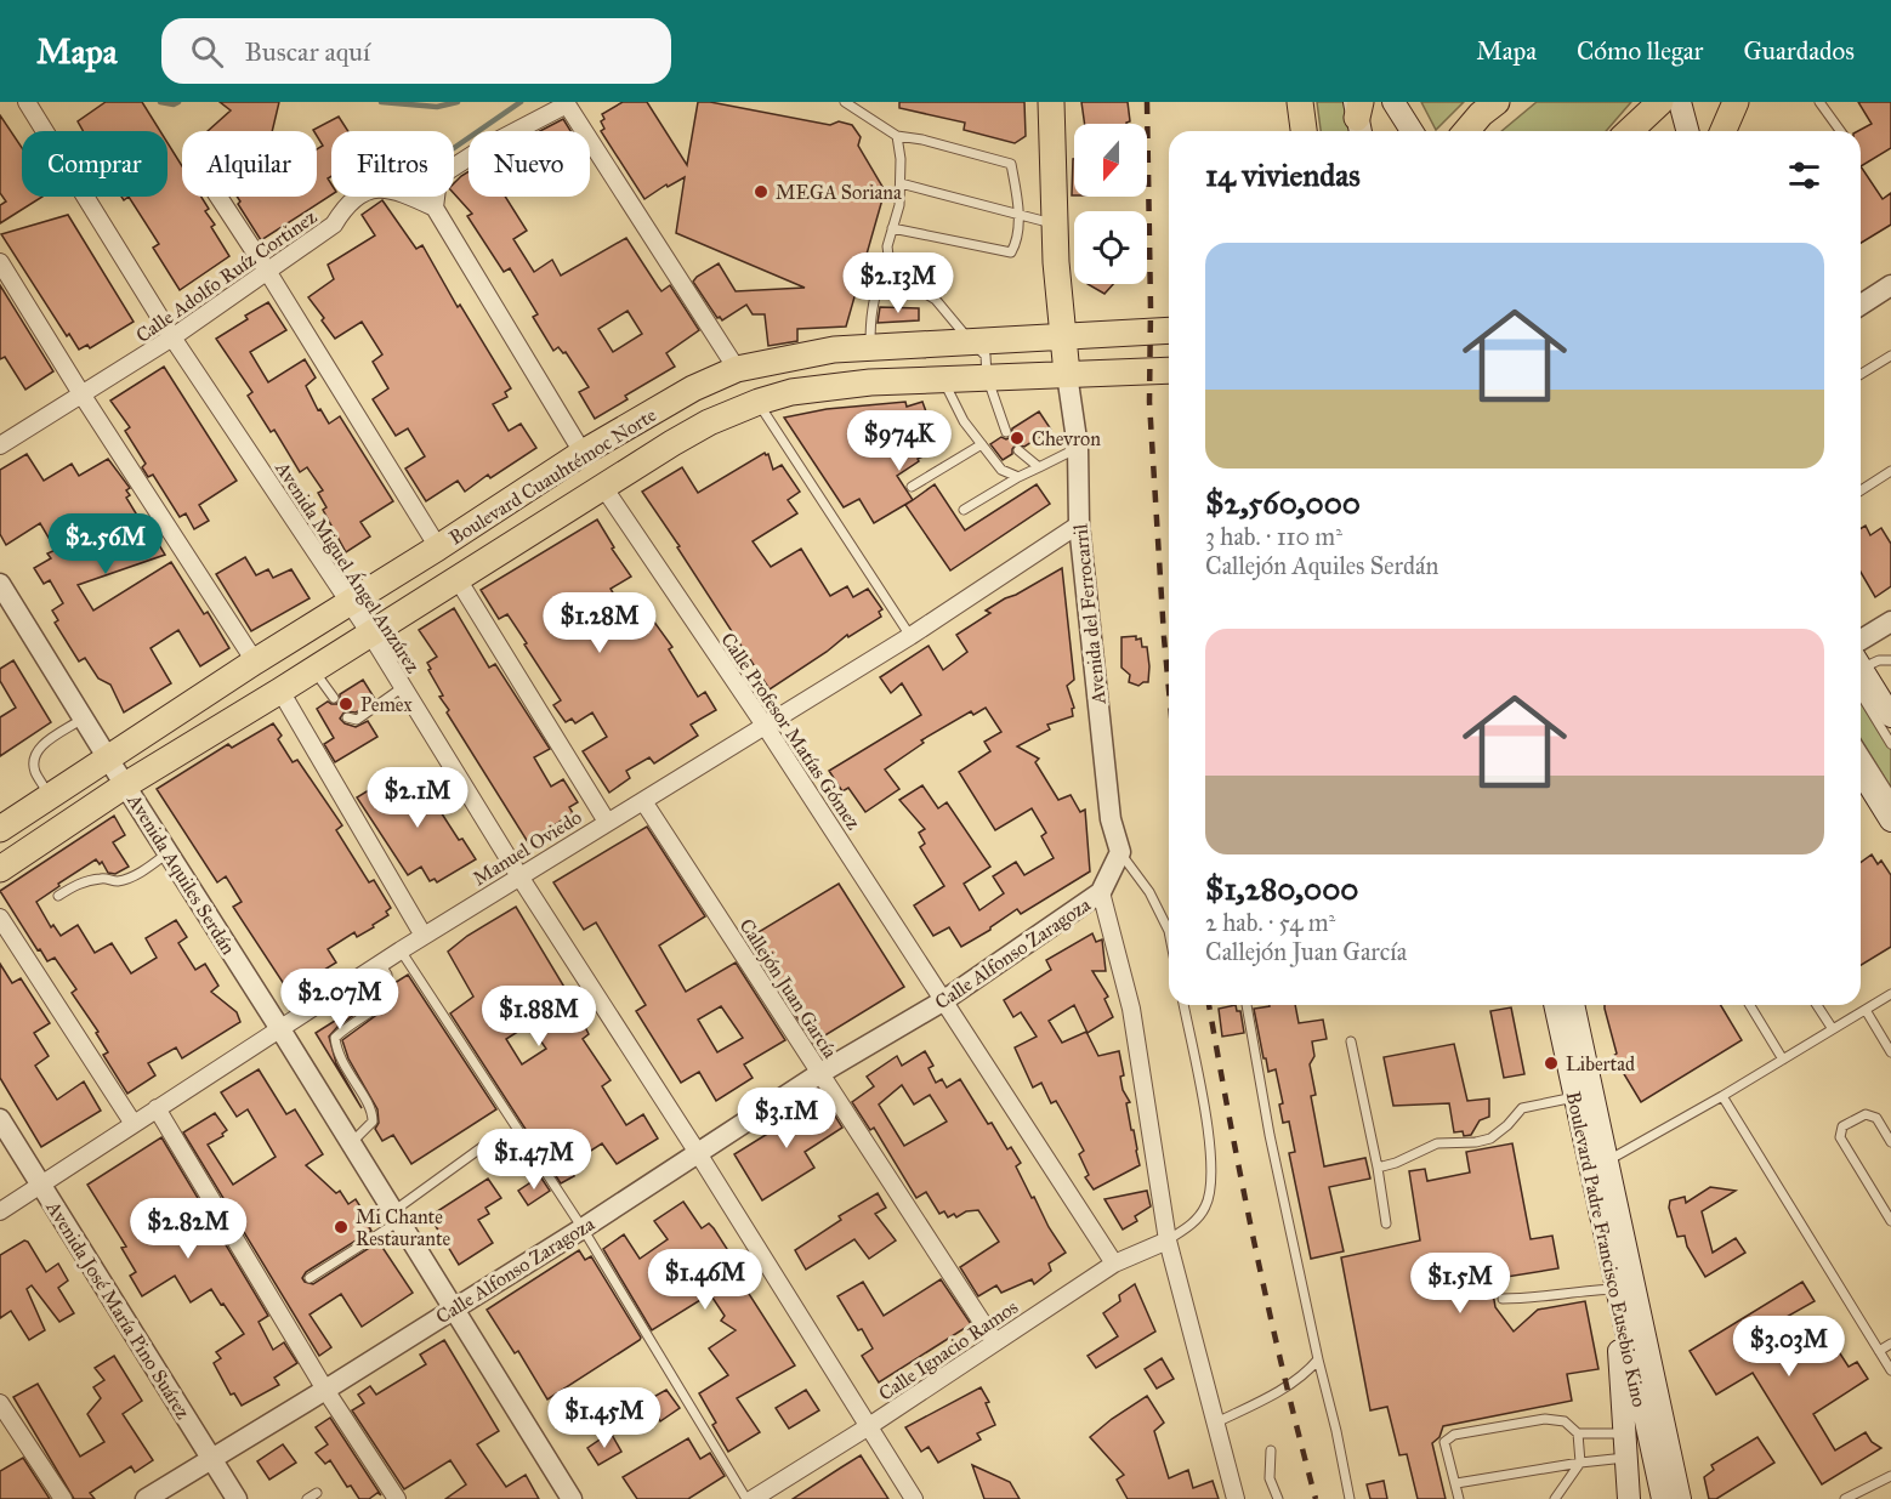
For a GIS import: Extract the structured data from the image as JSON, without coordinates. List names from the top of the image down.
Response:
{
  "streets": {
    "main road": ["Boulevard Cuauhtémoc Norte", "Boulevard Padre Francisco Eusebio Kino"],
    "street": [
      "Calle Adolfo Ruíz Cortinez",
      "Avenida Miguel Ángel Anzúrez",
      "Avenida del Ferrocarril",
      "Calle Profesor Matías Gómez",
      "Manuel Oviedo",
      "Avenida Aquiles Serdán",
      "Calle Alfonso Zaragoza",
      "Callejón Juan García",
      "Avenida José María Pino Suárez",
      "Calle Ignacio Ramos"
    ]
  },
  "crossings": [
    ["Calle Adolfo Ruíz Cortinez", "Avenida Miguel Ángel Anzúrez"],
    ["Boulevard Cuauhtémoc Norte", "Avenida Miguel Ángel Anzúrez"],
    ["Boulevard Cuauhtémoc Norte", "Avenida del Ferrocarril"],
    ["Boulevard Cuauhtémoc Norte", "Calle Profesor Matías Gómez"],
    ["Boulevard Cuauhtémoc Norte", "Avenida Aquiles Serdán"],
    ["Avenida Miguel Ángel Anzúrez", "Manuel Oviedo"],
    ["Avenida Miguel Ángel Anzúrez", "Calle Alfonso Zaragoza"],
    ["Avenida Miguel Ángel Anzúrez", "Calle Ignacio Ramos"],
    ["Avenida del Ferrocarril", "Manuel Oviedo"],
    ["Avenida del Ferrocarril", "Calle Alfonso Zaragoza"],
    ["Calle Profesor Matías Gómez", "Manuel Oviedo"],
    ["Calle Profesor Matías Gómez", "Calle Alfonso Zaragoza"],
    ["Calle Profesor Matías Gómez", "Calle Ignacio Ramos"],
    ["Manuel Oviedo", "Avenida Aquiles Serdán"],
    ["Manuel Oviedo", "Callejón Juan García"],
    ["Manuel Oviedo", "Avenida José María Pino Suárez"],
    ["Avenida Aquiles Serdán", "Calle Alfonso Zaragoza"],
    ["Calle Alfonso Zaragoza", "Callejón Juan García"],
    ["Calle Alfonso Zaragoza", "Avenida José María Pino Suárez"],
    ["Callejón Juan García", "Calle Ignacio Ramos"]
  ],
  "places": [
    "MEGA Soriana",
    "Chevron",
    "Pemex",
    "Libertad",
    "Mi Chante Restaurante"
  ],
  "north": "bottom",
  "page": {
    "header": "Mapa",
    "search": "Buscar aquí",
    "nav": ["Mapa", "Cómo llegar", "Guardados"],
    "chip": [
      "Comprar",
      "Alquilar",
      "Filtros",
      "Nuevo"
    ],
    "heading": "14 viviendas",
    "list": [
      {
        "name": "$2,560,000",
        "note": "3 hab. · 110 m² · Callejón Aquiles Serdán"
      },
      {
        "name": "$1,280,000",
        "note": "2 hab. · 54 m² · Callejón Juan García"
      }
    ],
    "price": [
      "$2.13M",
      "$974K",
      "$2.56M",
      "$1.28M",
      "$2.1M",
      "$2.07M",
      "$1.88M",
      "$3.1M",
      "$1.47M",
      "$2.82M",
      "$1.46M",
      "$1.5M",
      "$3.03M",
      "$1.45M"
    ]
  }
}
